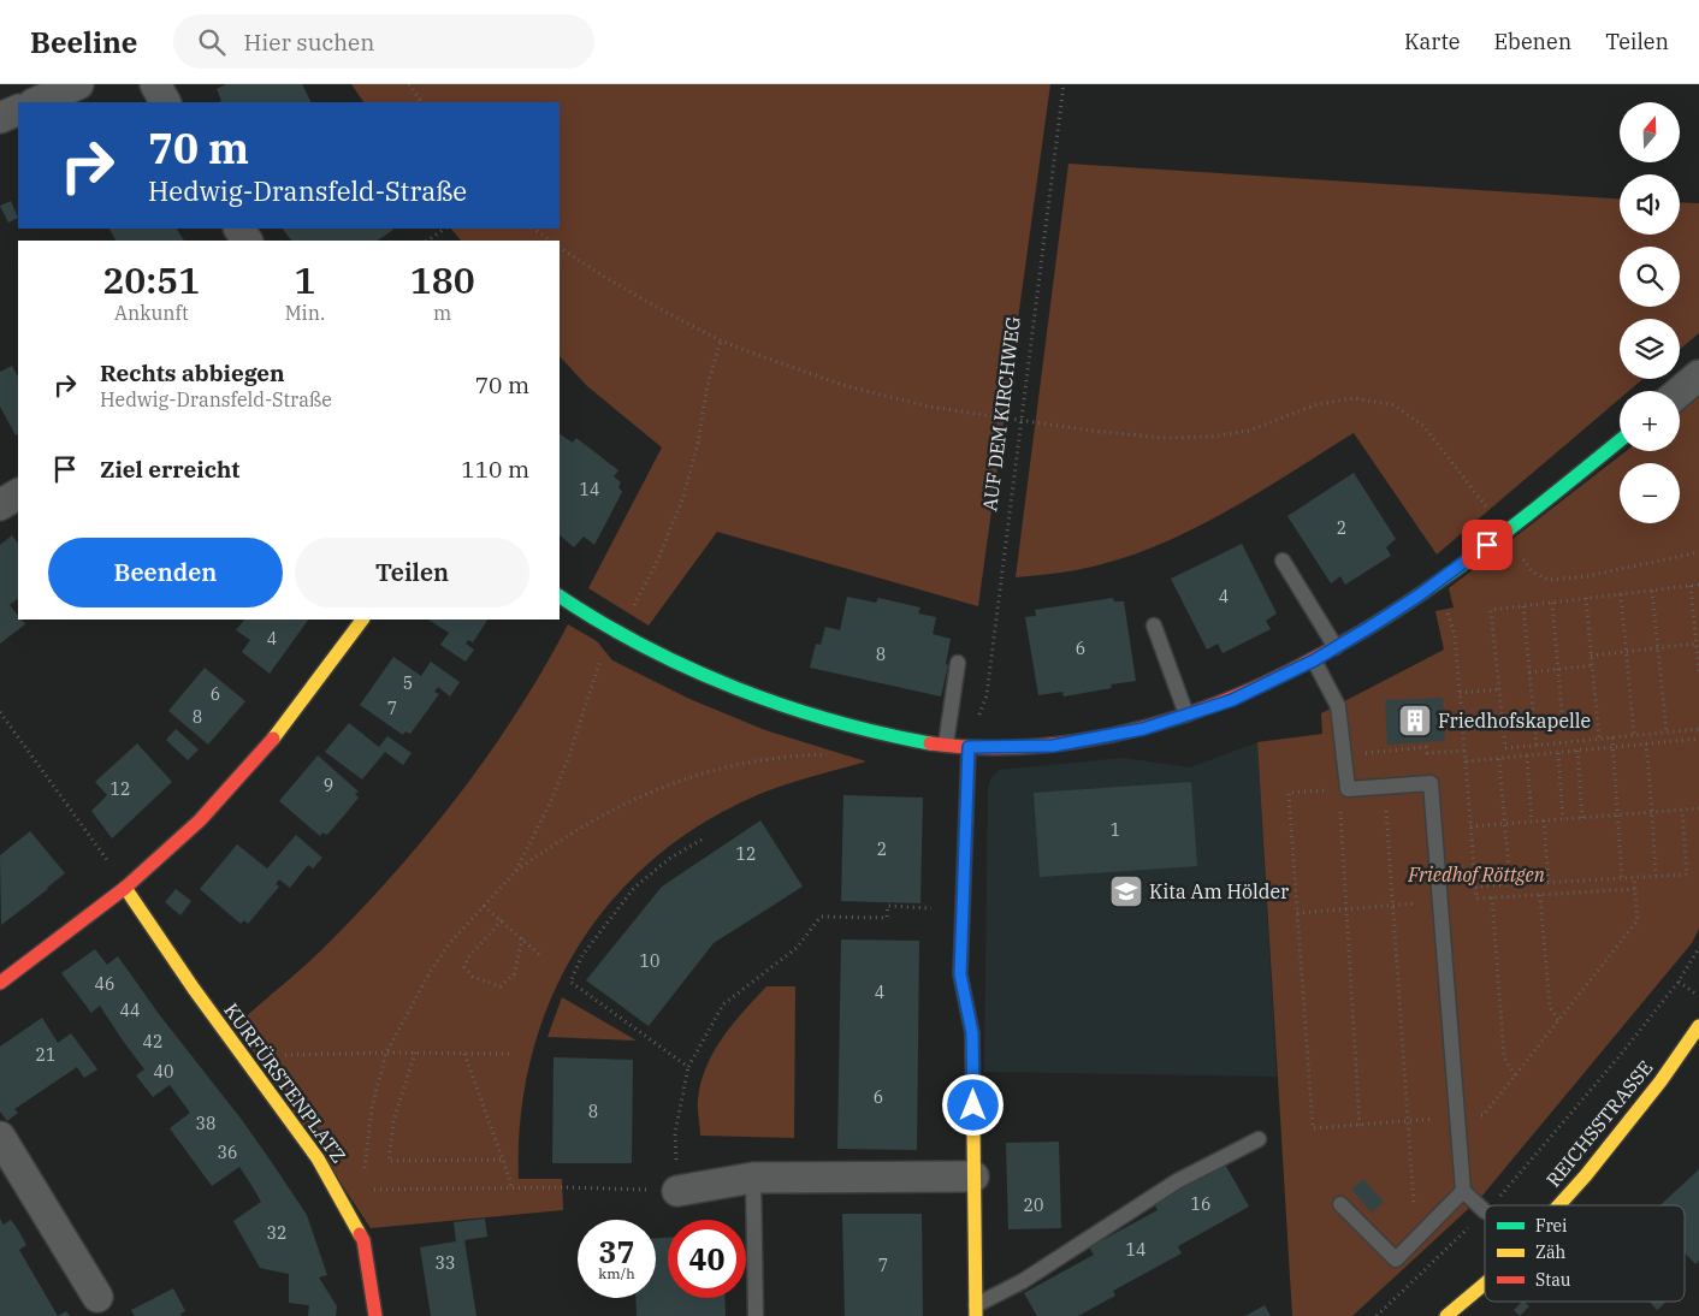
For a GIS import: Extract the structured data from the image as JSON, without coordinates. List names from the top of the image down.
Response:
{
  "streets": {
    "street": ["KURFÜRSTENPLATZ", "REICHSSTRASSE"],
    "path": ["AUF DEM KIRCHWEG"]
  },
  "parks": ["Friedhof Röttgen"],
  "places": {
    "building": ["Friedhofskapelle"],
    "school or university": ["Kita Am Hölder"]
  },
  "house_numbers": [
    "14",
    "2",
    "4",
    "4",
    "6",
    "8",
    "5",
    "6",
    "7",
    "8",
    "9",
    "12",
    "1",
    "2",
    "12",
    "10",
    "46",
    "4",
    "44",
    "42",
    "21",
    "40",
    "6",
    "8",
    "38",
    "36",
    "16",
    "20",
    "32",
    "14",
    "33",
    "7"
  ],
  "legend": ["Frei", "Zäh", "Stau"],
  "north": "top",
  "page": {
    "header": "Beeline",
    "search": "Hier suchen",
    "nav": ["Karte", "Ebenen", "Teilen"],
    "map_buttons": ["+", "−"],
    "turn": ["70 m", "Hedwig-Dransfeld-Straße"],
    "eta": [
      "20:51",
      "Ankunft",
      "1",
      "Min.",
      "180",
      "m"
    ],
    "list": [
      {
        "name": "Rechts abbiegen",
        "note": "Hedwig-Dransfeld-Straße",
        "value": "70 m"
      },
      {
        "name": "Ziel erreicht",
        "value": "110 m"
      }
    ],
    "buttons": ["Beenden", "Teilen"],
    "speed": "37 km/h",
    "limit": "40"
  }
}
